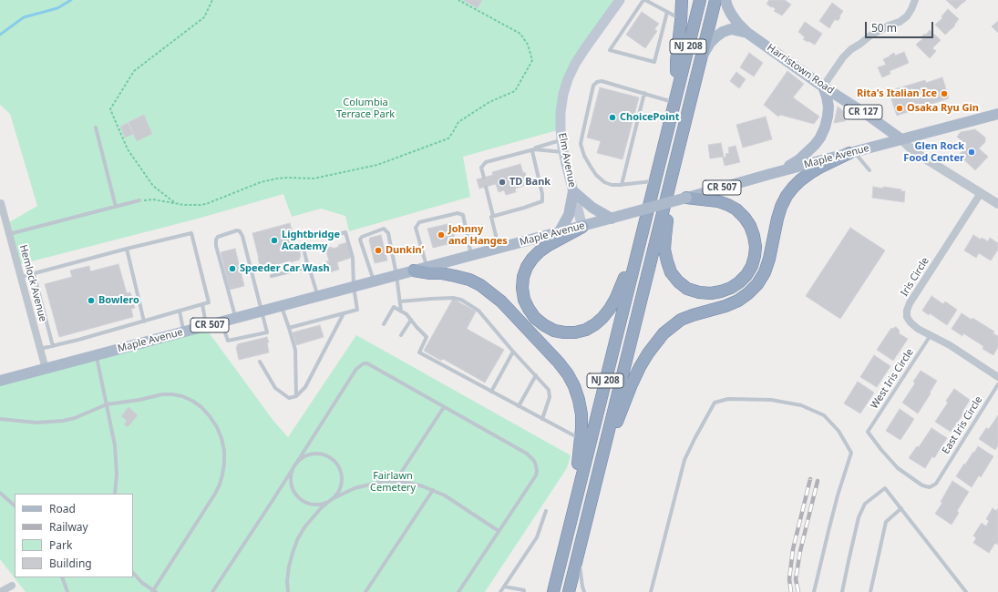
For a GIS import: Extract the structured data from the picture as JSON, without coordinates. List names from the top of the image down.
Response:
{
  "streets": {
    "highway": ["NJ 208"],
    "main road": [
      "Harristown Road",
      "CR 127",
      "Maple Avenue",
      "Elm Avenue",
      "CR 507"
    ],
    "street": ["Iris Circle", "Hemlock Avenue"],
    "lane": ["West Iris Circle", "East Iris Circle"]
  },
  "crossings": [
    ["Harristown Road", "Maple Avenue"],
    ["Harristown Road", "Iris Circle"],
    ["Maple Avenue", "Elm Avenue"],
    ["Maple Avenue", "Hemlock Avenue"],
    ["Iris Circle", "West Iris Circle"],
    ["West Iris Circle", "East Iris Circle"]
  ],
  "parks": ["Columbia Terrace Park", "Fairlawn Cemetery"],
  "places": [
    "Rita's Italian Ice",
    "Osaka Ryu Gin",
    "ChoicePoint",
    "Glen Rock Food Center",
    "TD Bank",
    "Johnny and Hanges",
    "Lightbridge Academy",
    "Dunkin'",
    "Speeder Car Wash",
    "Bowlero"
  ],
  "legend": [
    "Road",
    "Railway",
    "Park",
    "Building"
  ],
  "scale_bar": "50 m"
}
